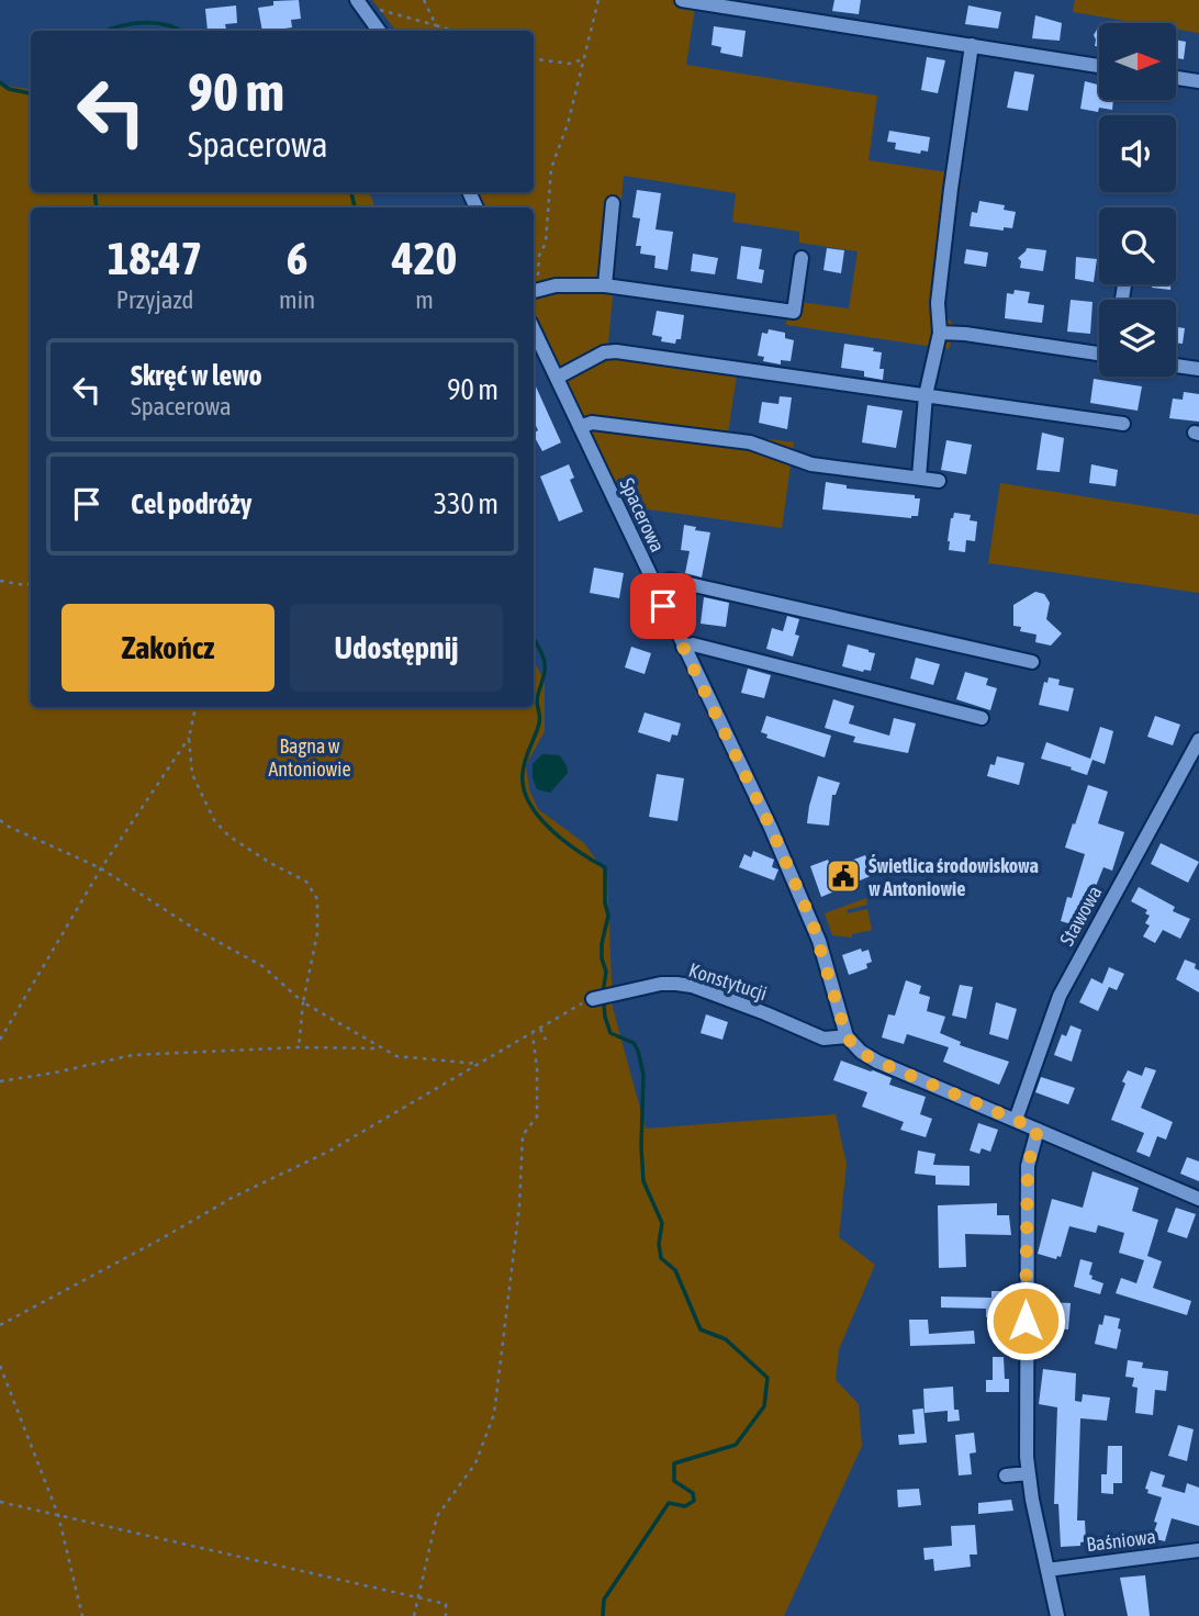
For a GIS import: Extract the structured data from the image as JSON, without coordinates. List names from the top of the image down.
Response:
{
  "streets": {
    "street": [
      "Spacerowa",
      "Stawowa",
      "Konstytucji",
      "Baśniowa"
    ]
  },
  "crossings": [
    ["Spacerowa", "Konstytucji"]
  ],
  "parks": ["Bagna w Antoniowie"],
  "places": {
    "public building": ["Świetlica środowiskowa w Antoniowie"]
  },
  "north": "right",
  "page": {
    "turn": ["90 m", "Spacerowa"],
    "eta": [
      "18:47",
      "Przyjazd",
      "6",
      "min",
      "420",
      "m"
    ],
    "list": [
      {
        "name": "Skręć w lewo",
        "note": "Spacerowa",
        "value": "90 m"
      },
      {
        "name": "Cel podróży",
        "value": "330 m"
      }
    ],
    "buttons": ["Zakończ", "Udostępnij"]
  }
}
